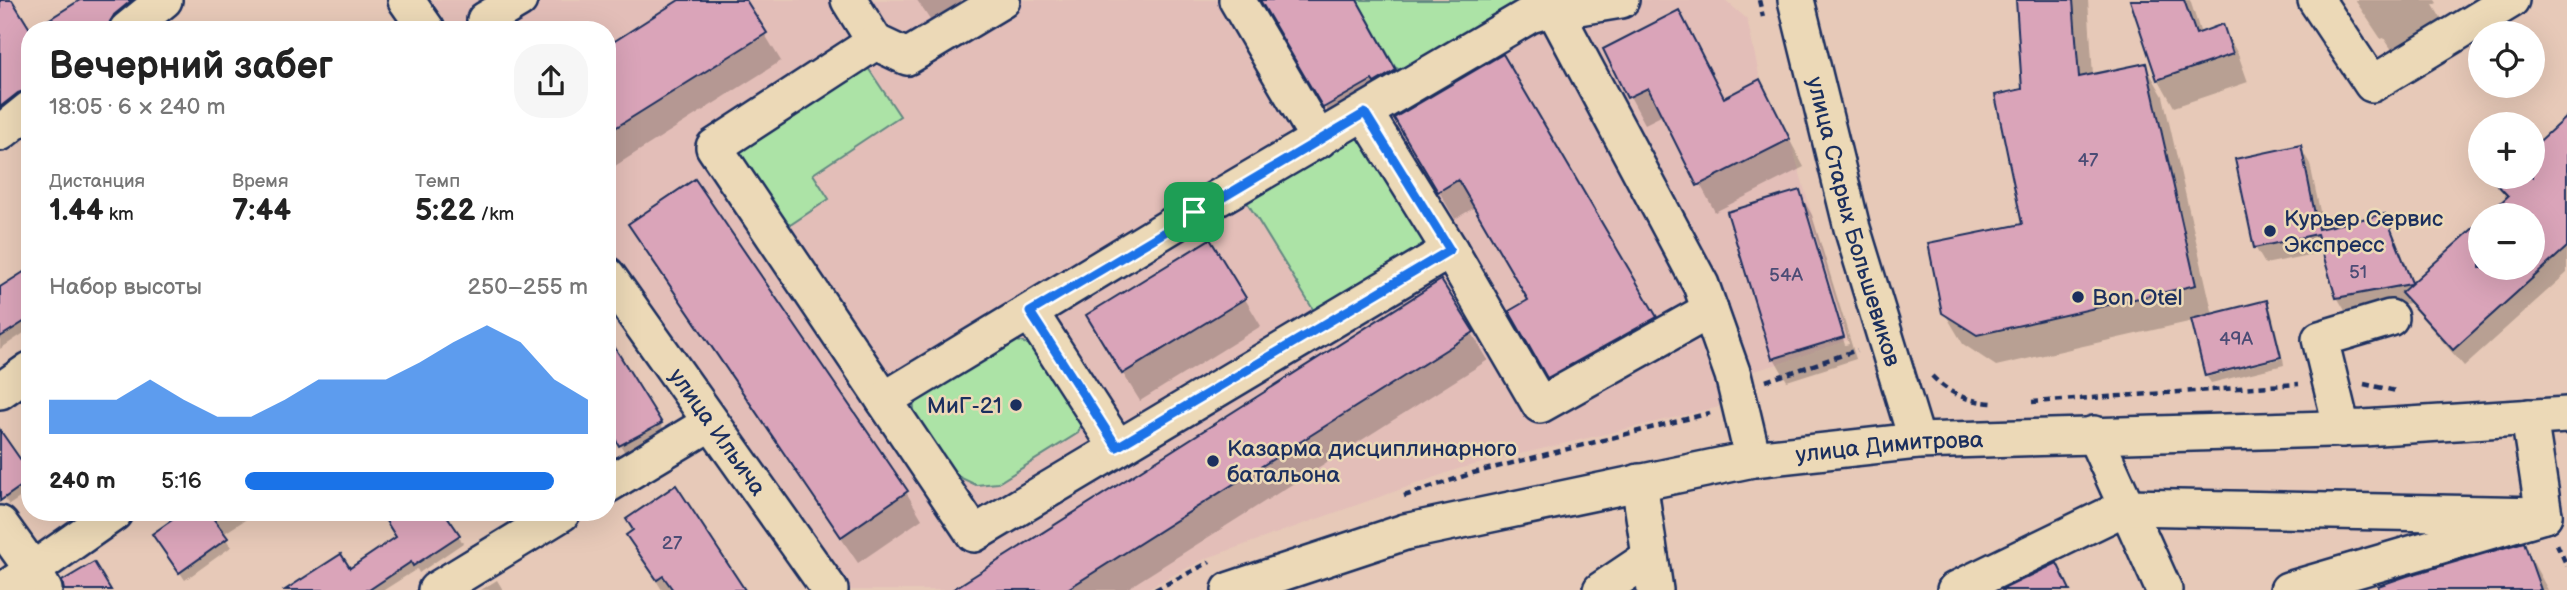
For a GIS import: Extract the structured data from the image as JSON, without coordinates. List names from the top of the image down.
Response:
{
  "streets": {
    "street": ["улица Старых Большевиков", "улица Ильича", "улица Димитрова"]
  },
  "crossings": [
    ["улица Старых Большевиков", "улица Димитрова"]
  ],
  "places": [
    "Курьер Сервис Экспресс",
    "Bon Otel",
    "МиГ-21",
    "Казарма дисциплинарного батальона"
  ],
  "house_numbers": [
    "47",
    "51",
    "54А",
    "49А",
    "27"
  ],
  "page": {
    "map_buttons": ["+", "−"],
    "heading": ["Вечерний забег", "18:05 · 6 × 240 m"],
    "stats": [
      ["Дистанция", "1.44 km"],
      ["Время", "7:44"],
      ["Темп", "5:22 /km"]
    ],
    "chart": ["Набор высоты", "250–255 m"],
    "list": [
      {
        "name": "240 m",
        "note": "5:16"
      }
    ]
  }
}
